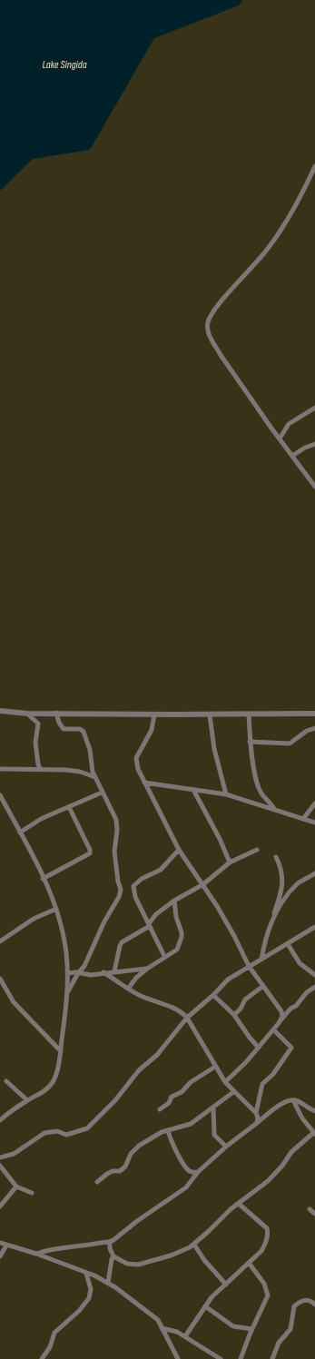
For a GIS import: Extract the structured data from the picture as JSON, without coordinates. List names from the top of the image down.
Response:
{
  "water": ["Lake Singida"]
}
